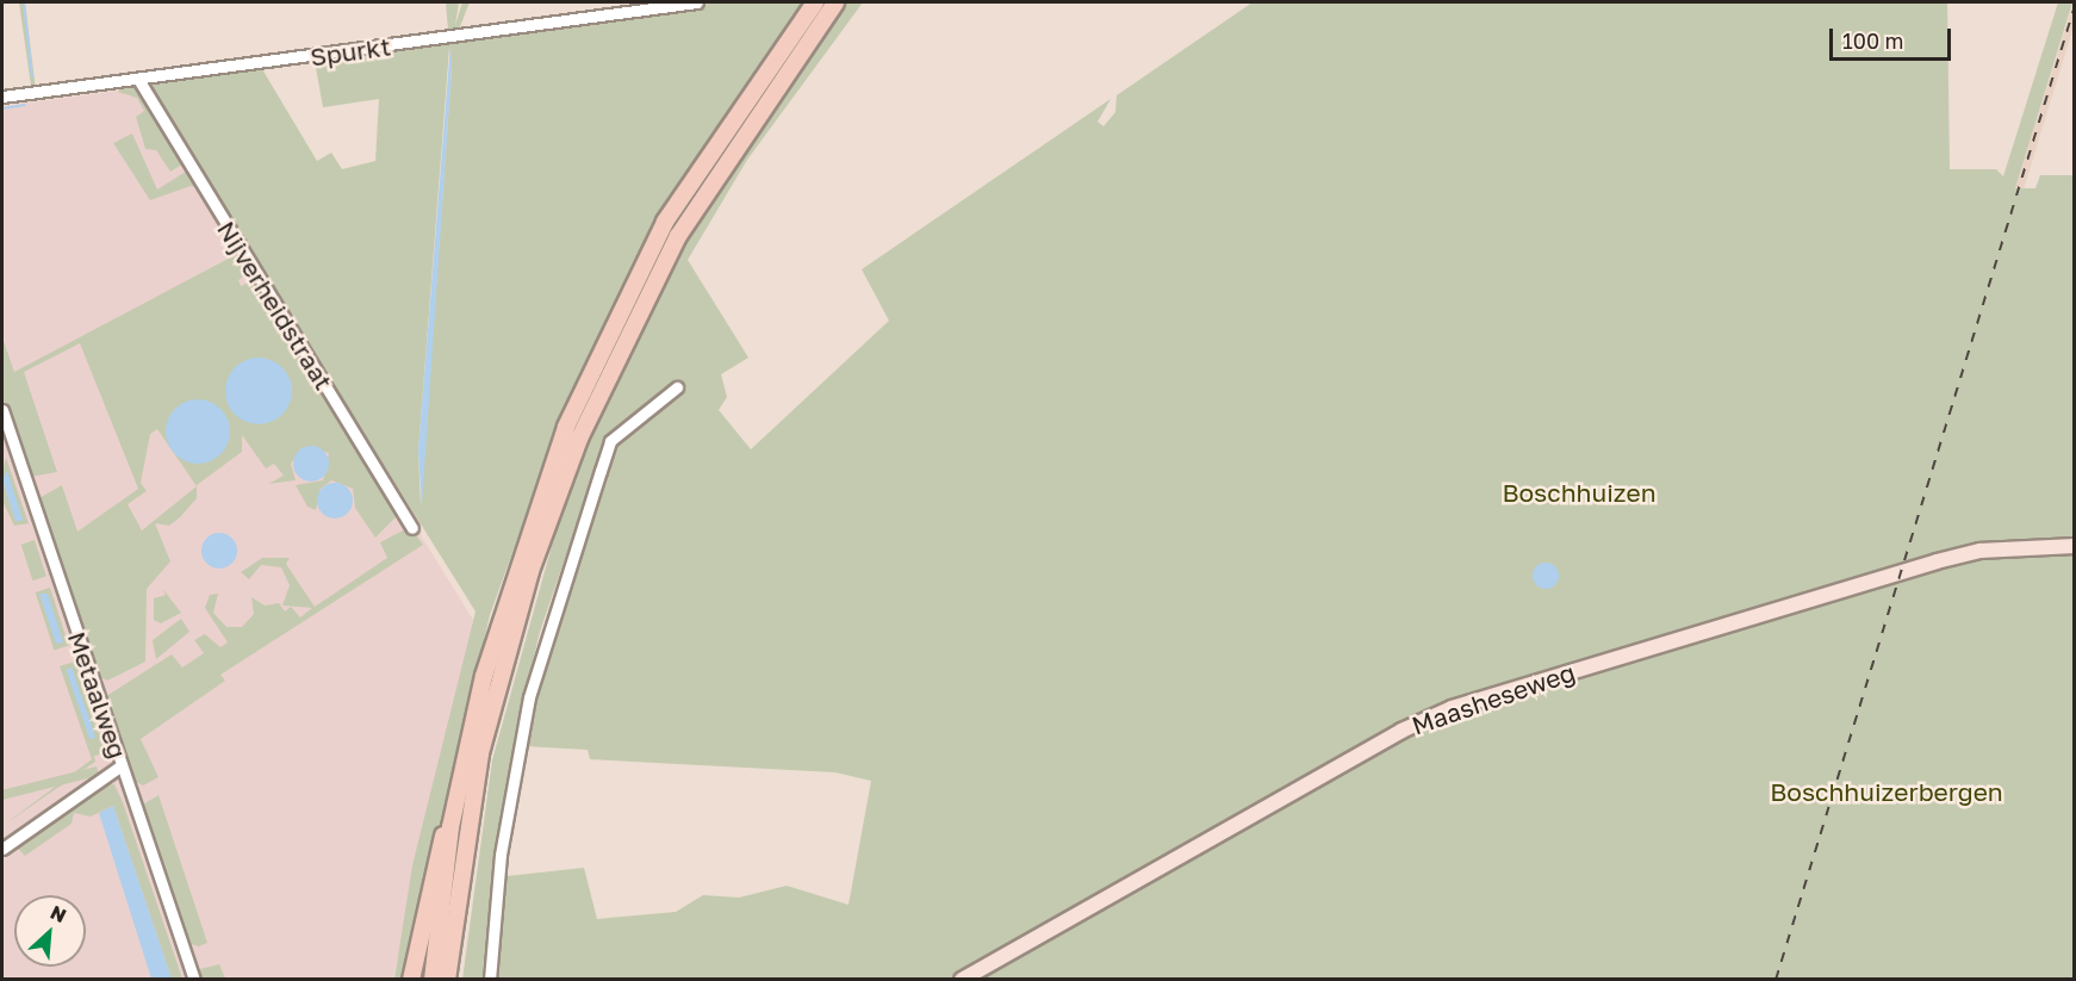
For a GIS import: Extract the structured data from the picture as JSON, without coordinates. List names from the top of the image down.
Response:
{
  "streets": {
    "main road": ["Maasheseweg"],
    "street": ["Spurkt", "Nijverheidstraat", "Metaalweg"]
  },
  "crossings": [
    ["Spurkt", "Nijverheidstraat"]
  ],
  "parks": ["Boschhuizen", "Boschhuizerbergen"],
  "scale_bar": "100 m",
  "north": "top right"
}
